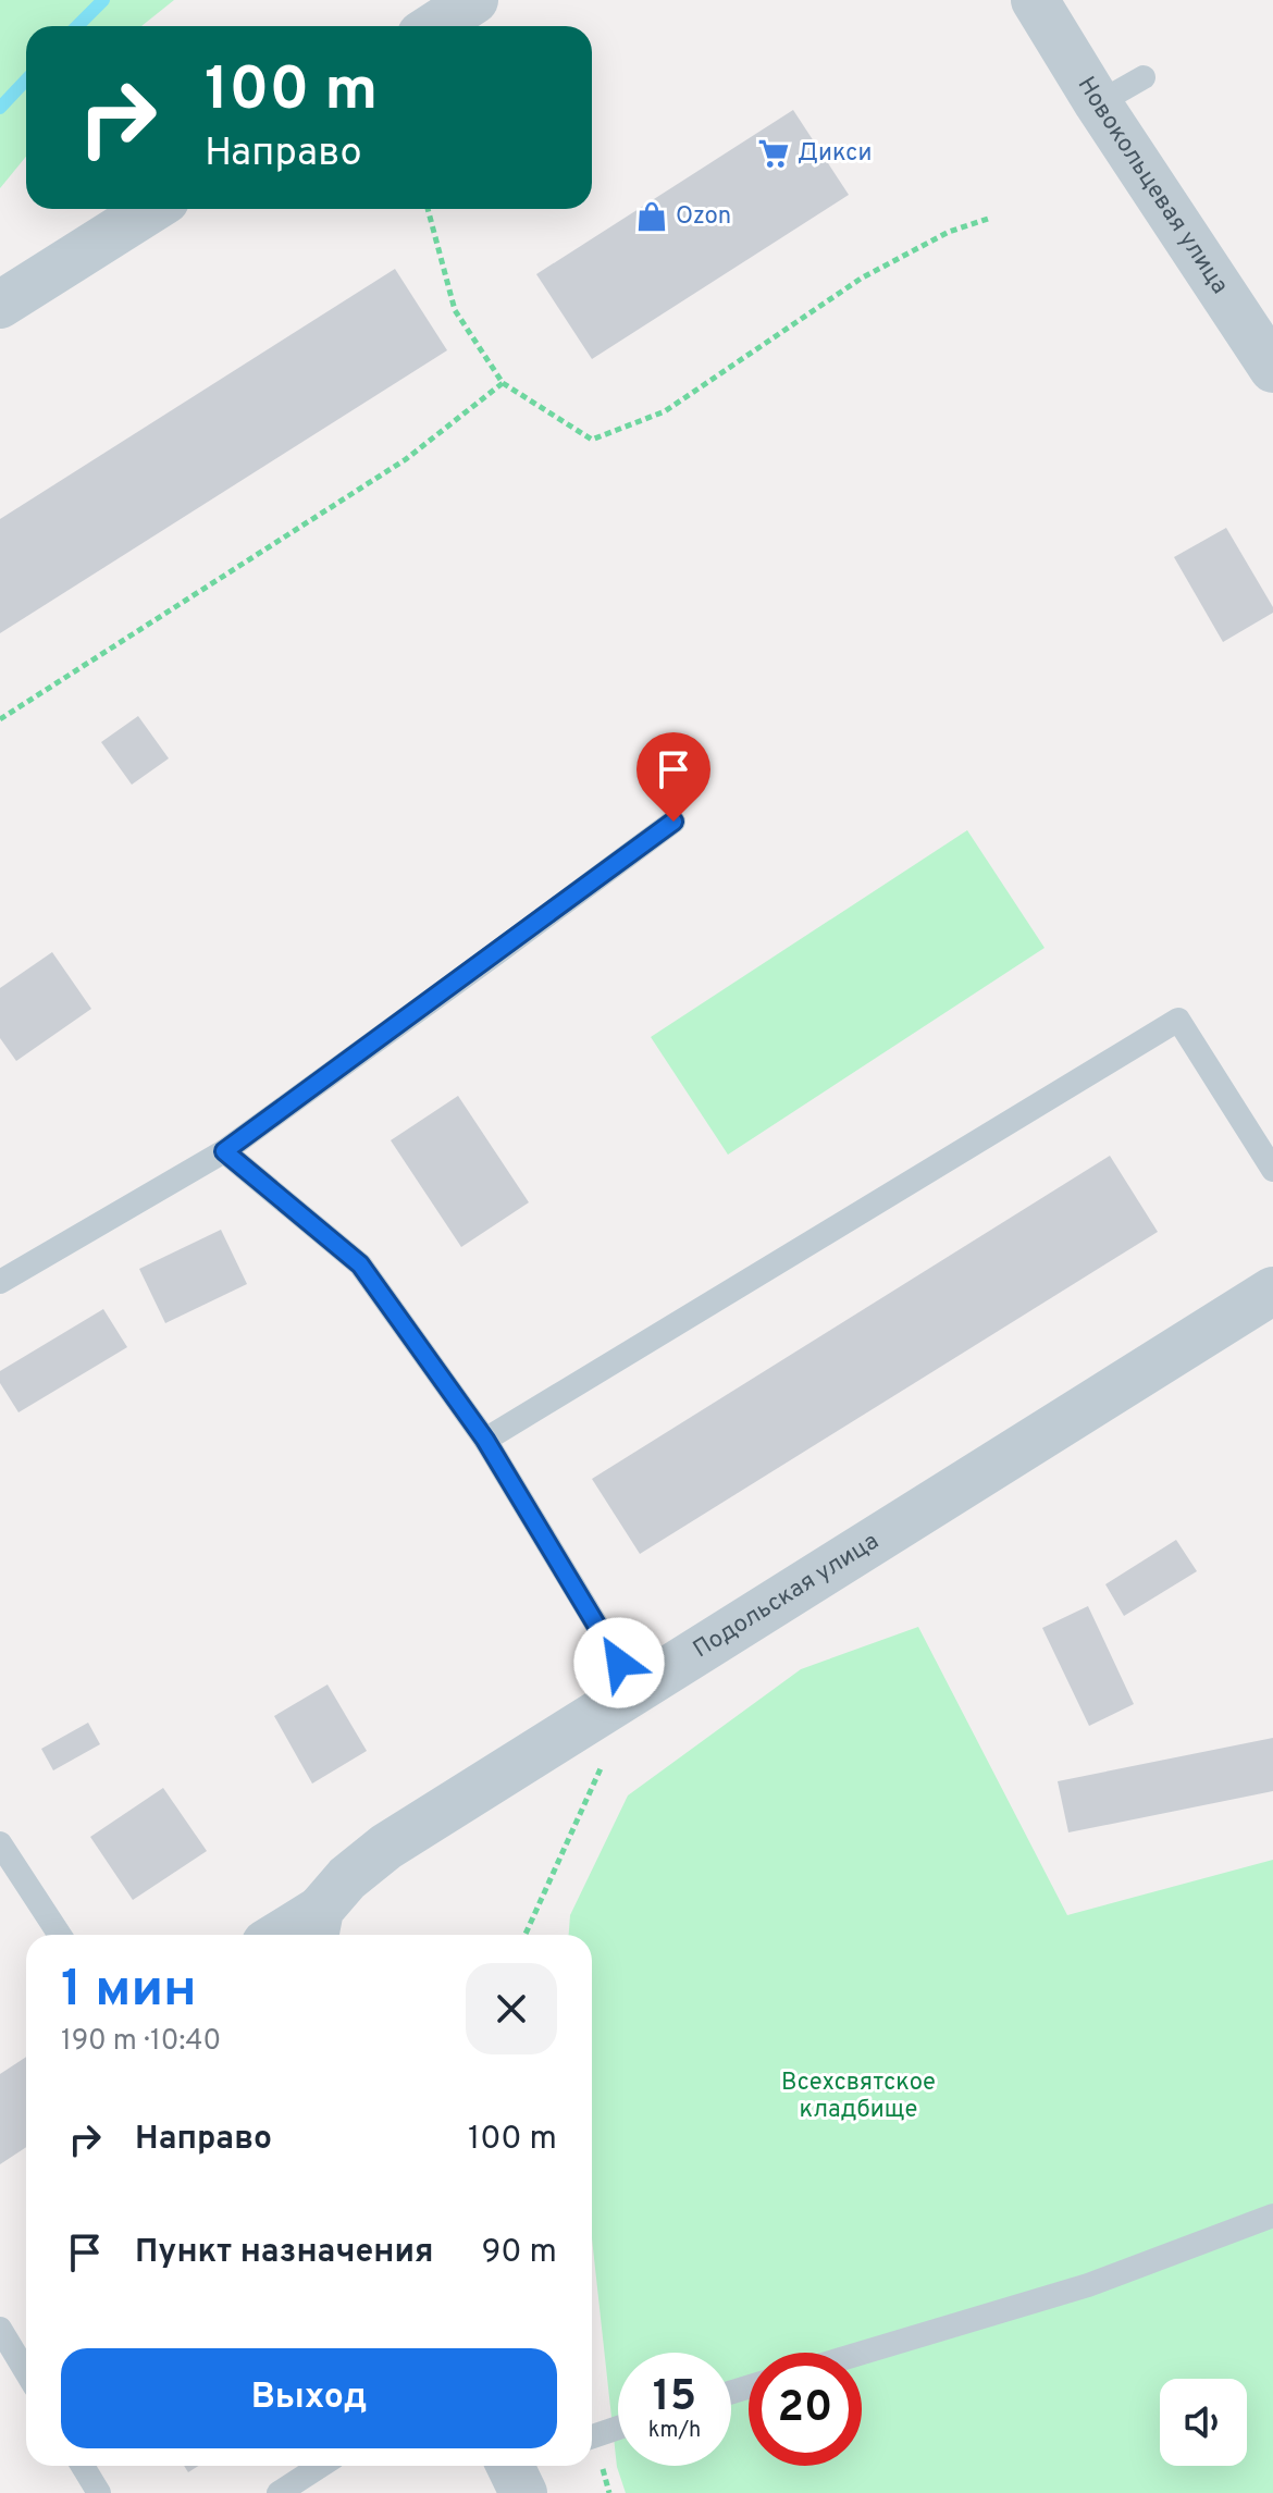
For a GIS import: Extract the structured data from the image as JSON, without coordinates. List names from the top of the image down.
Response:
{
  "streets": {
    "street": ["Новокольцевая улица", "Подольская улица"]
  },
  "parks": ["Всехсвятское кладбище"],
  "places": {
    "supermarket": ["Дикси"],
    "shop": ["Ozon"]
  },
  "page": {
    "turn": ["100 m", "Направо"],
    "heading": ["1 мин", "190 m · 10:40"],
    "list": [
      {
        "name": "Направо",
        "value": "100 m"
      },
      {
        "name": "Пункт назначения",
        "value": "90 m"
      }
    ],
    "buttons": "Выход",
    "speed": "15 km/h",
    "limit": "20"
  }
}
